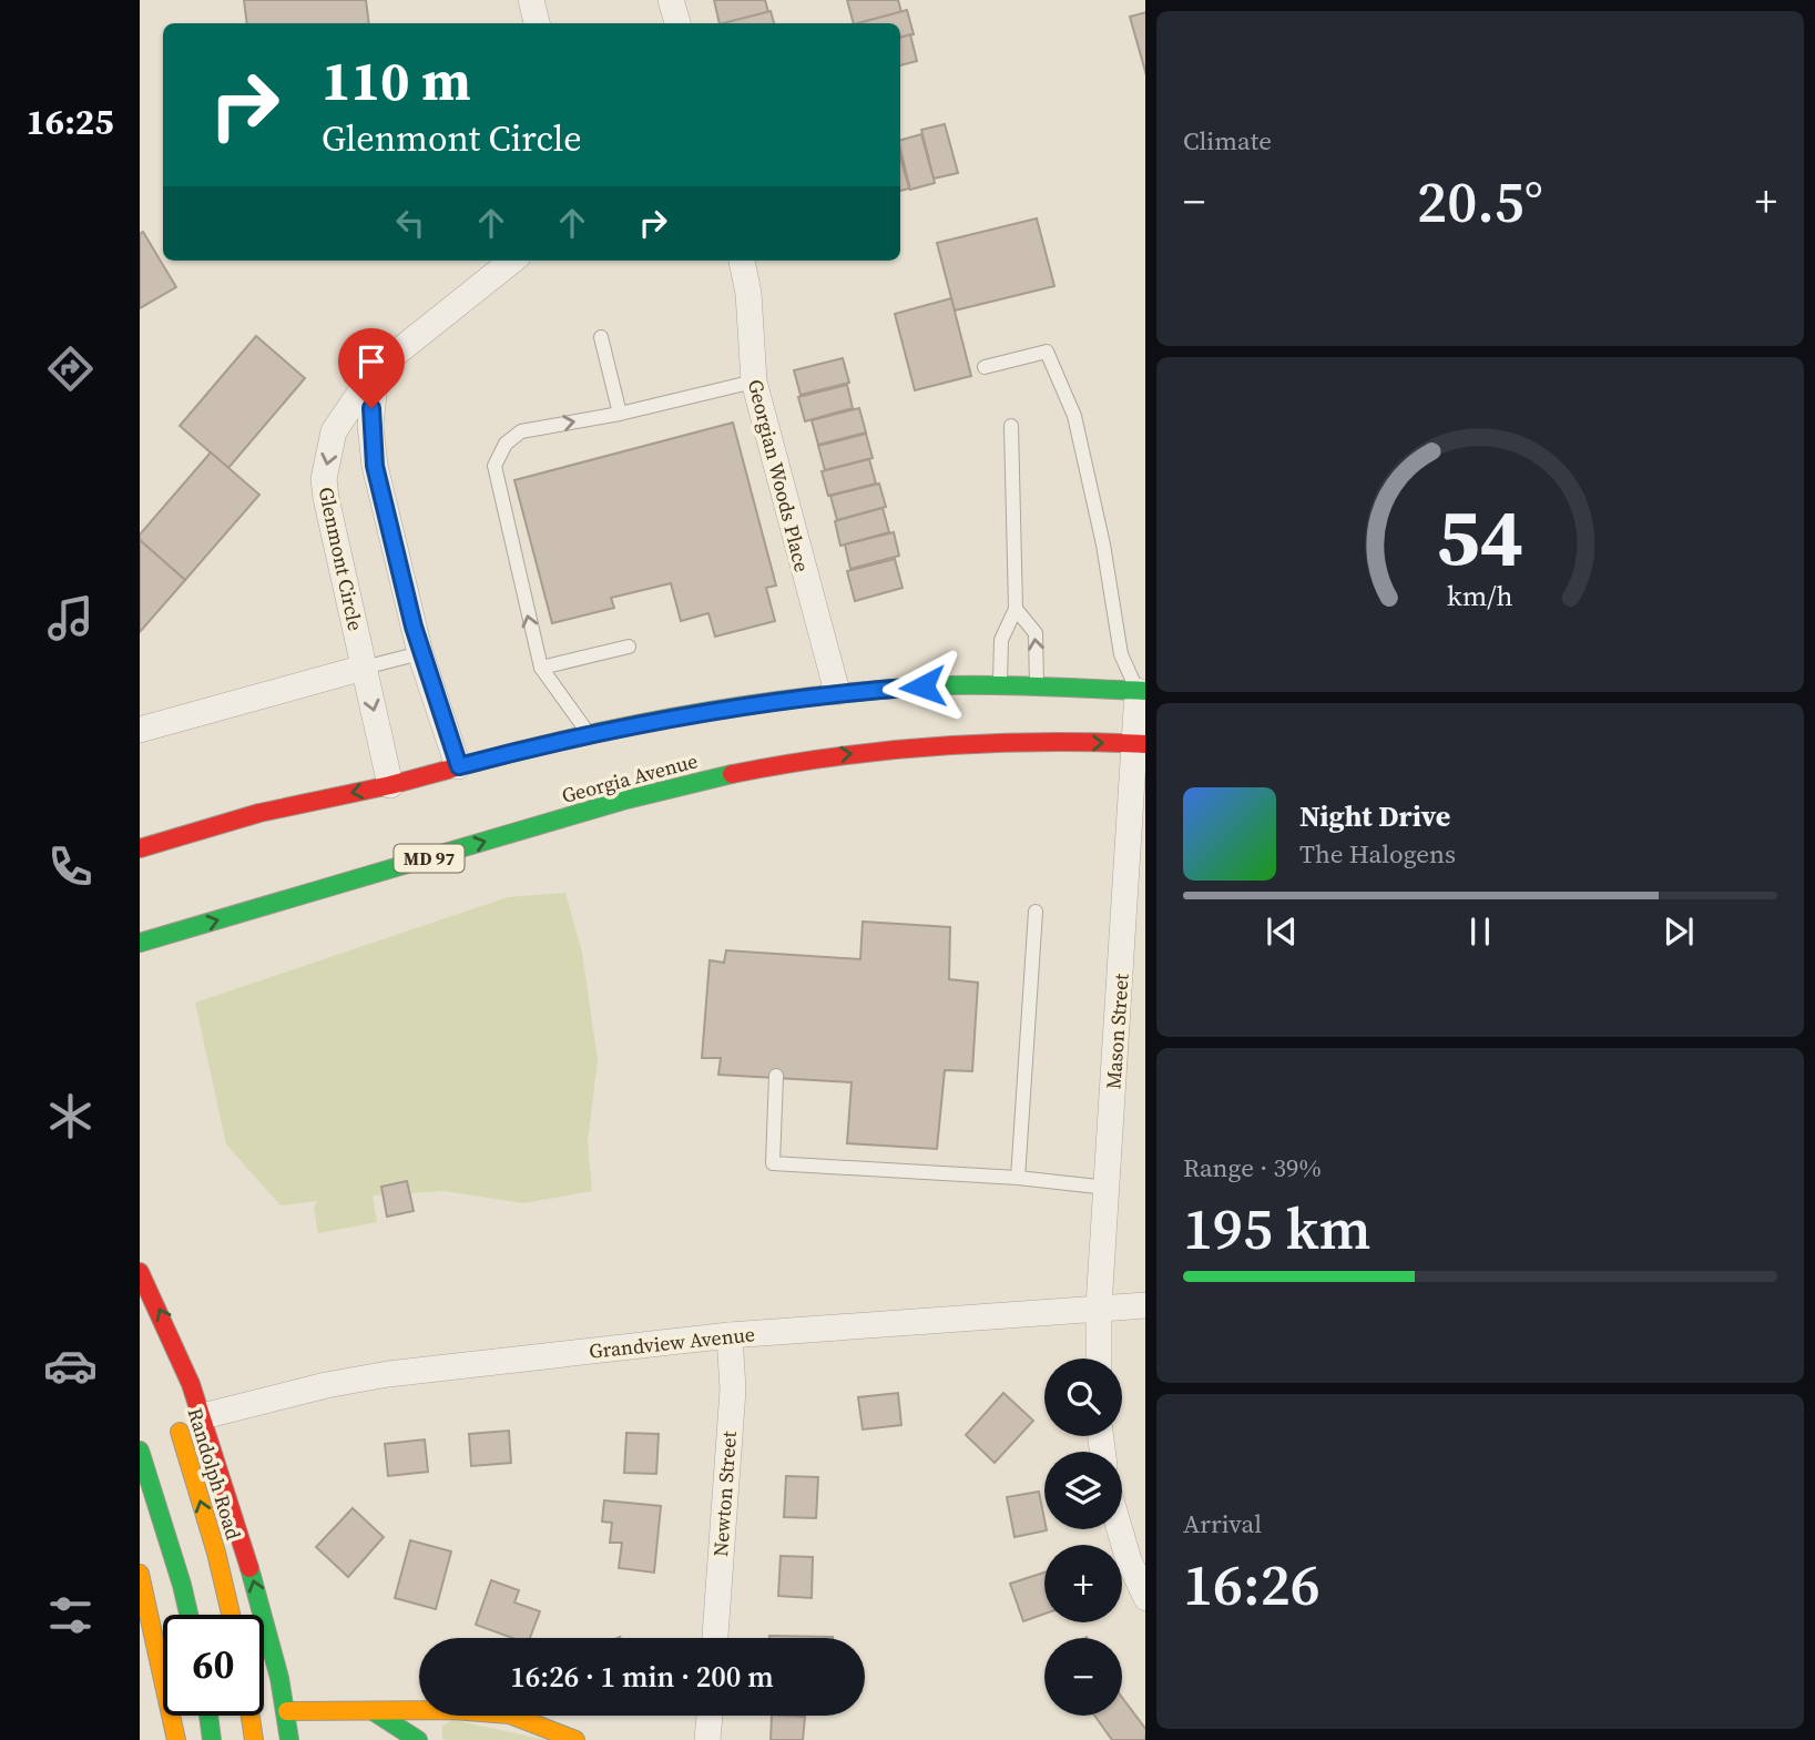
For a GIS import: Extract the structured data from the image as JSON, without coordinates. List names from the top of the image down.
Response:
{
  "streets": {
    "main road": ["Georgia Avenue", "MD 97", "Randolph Road"],
    "street": [
      "Georgian Woods Place",
      "Glenmont Circle",
      "Mason Street",
      "Grandview Avenue",
      "Newton Street"
    ]
  },
  "crossings": [
    ["Georgia Avenue", "Mason Street"],
    ["Mason Street", "Grandview Avenue"],
    ["Grandview Avenue", "Newton Street"]
  ],
  "page": {
    "tabs": "16:25",
    "tile": [
      "Climate",
      ["Range · 39%", "195 km"],
      ["Arrival", "16:26"]
    ],
    "turn": ["110 m", "Glenmont Circle"],
    "heat": ["−", "20.5°", "+"],
    "song": ["Night Drive", "The Halogens"],
    "map_buttons": ["+", "−"],
    "limit": "60",
    "trip": "16:26 · 1 min · 200 m",
    "gauge": ["54", "km/h"]
  }
}
